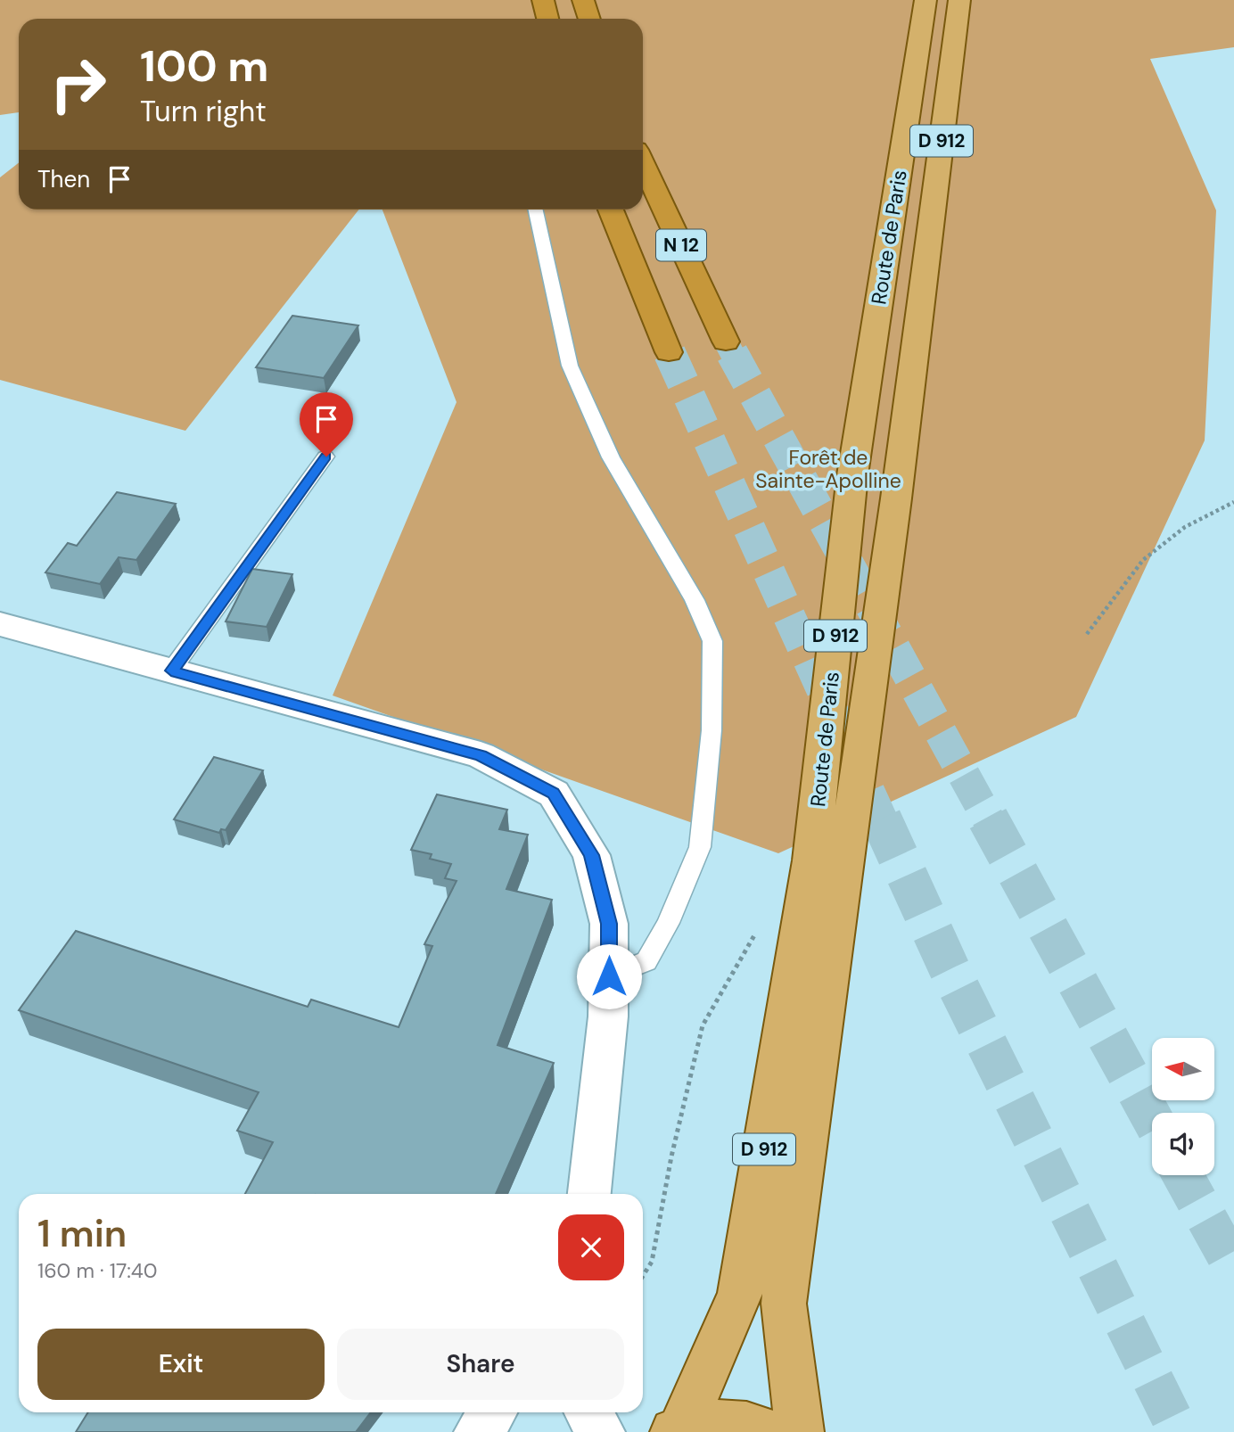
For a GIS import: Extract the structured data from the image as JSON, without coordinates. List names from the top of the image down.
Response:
{
  "streets": {
    "highway": ["N 12"],
    "main road": ["D 912", "Route de Paris"]
  },
  "parks": ["Forêt de Sainte-Apolline"],
  "north": "left",
  "page": {
    "turn": ["100 m", "Turn right"],
    "then": "Then",
    "heading": ["1 min", "160 m · 17:40"],
    "buttons": ["Exit", "Share"]
  }
}
